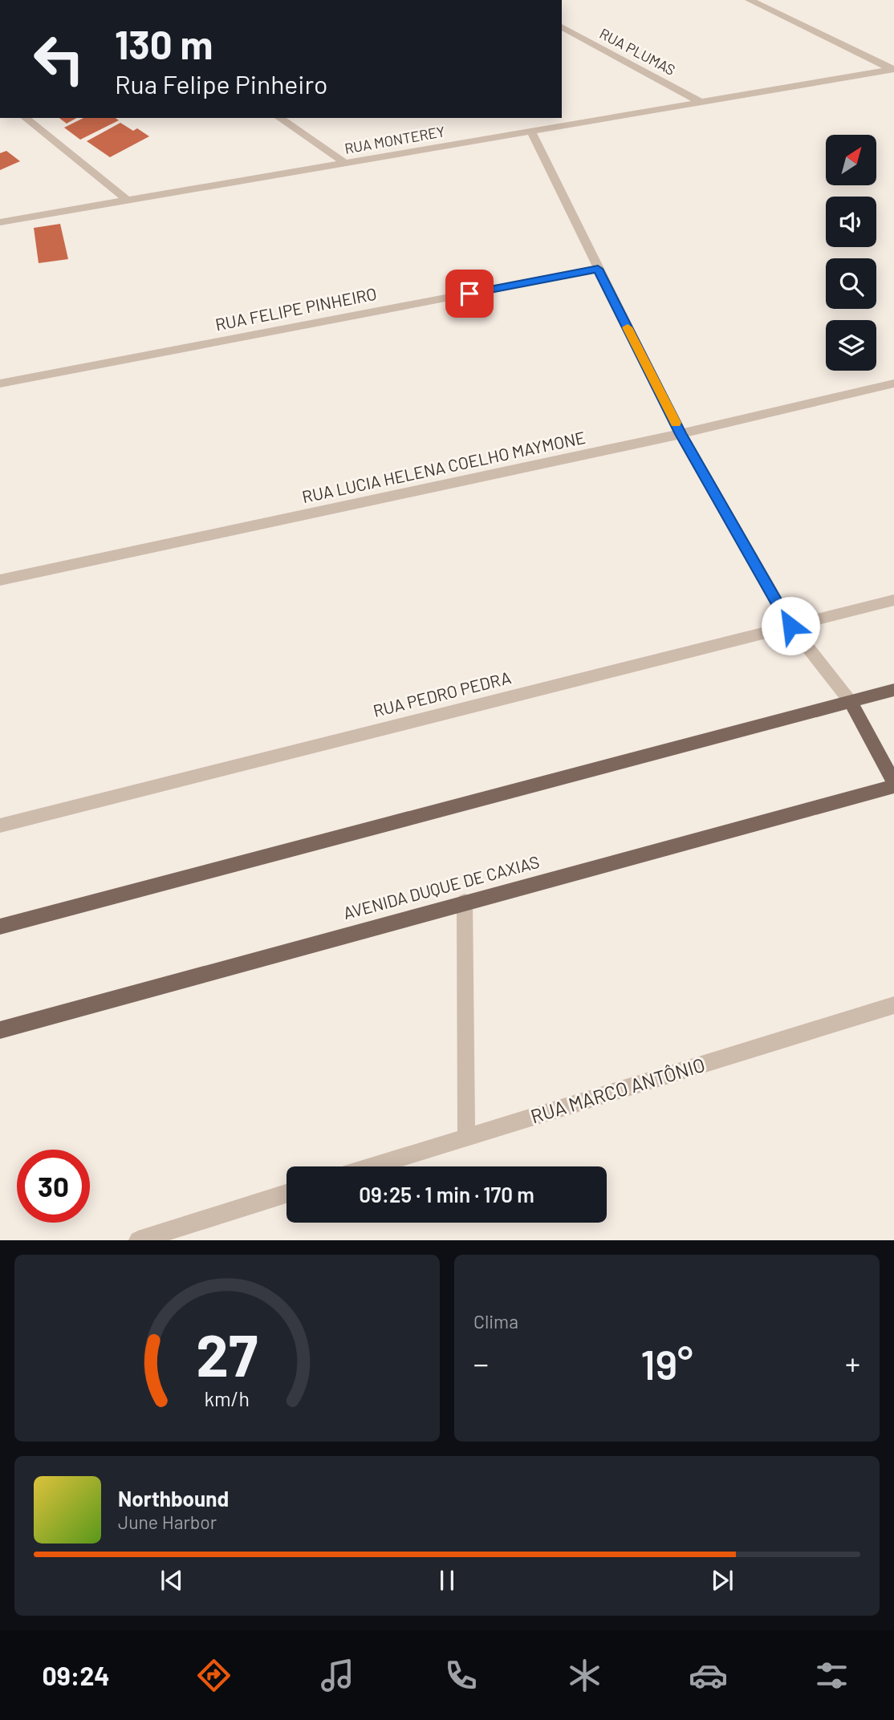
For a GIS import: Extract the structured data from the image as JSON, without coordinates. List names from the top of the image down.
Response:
{
  "streets": {
    "main road": ["AVENIDA DUQUE DE CAXIAS"],
    "street": [
      "RUA PLUMAS",
      "RUA MONTEREY",
      "RUA FELIPE PINHEIRO",
      "RUA LUCIA HELENA COELHO MAYMONE",
      "RUA PEDRO PEDRA",
      "RUA MARCO ANTÔNIO"
    ]
  },
  "crossings": [
    ["RUA PLUMAS", "RUA MONTEREY"]
  ],
  "north": "top right",
  "page": {
    "turn": ["130 m", "Rua Felipe Pinheiro"],
    "limit": "30",
    "trip": "09:25 · 1 min · 170 m",
    "tile": "Clima",
    "heat": ["−", "19°", "+"],
    "song": ["Northbound", "June Harbor"],
    "tabs": "09:24",
    "gauge": ["27", "km/h"]
  }
}
